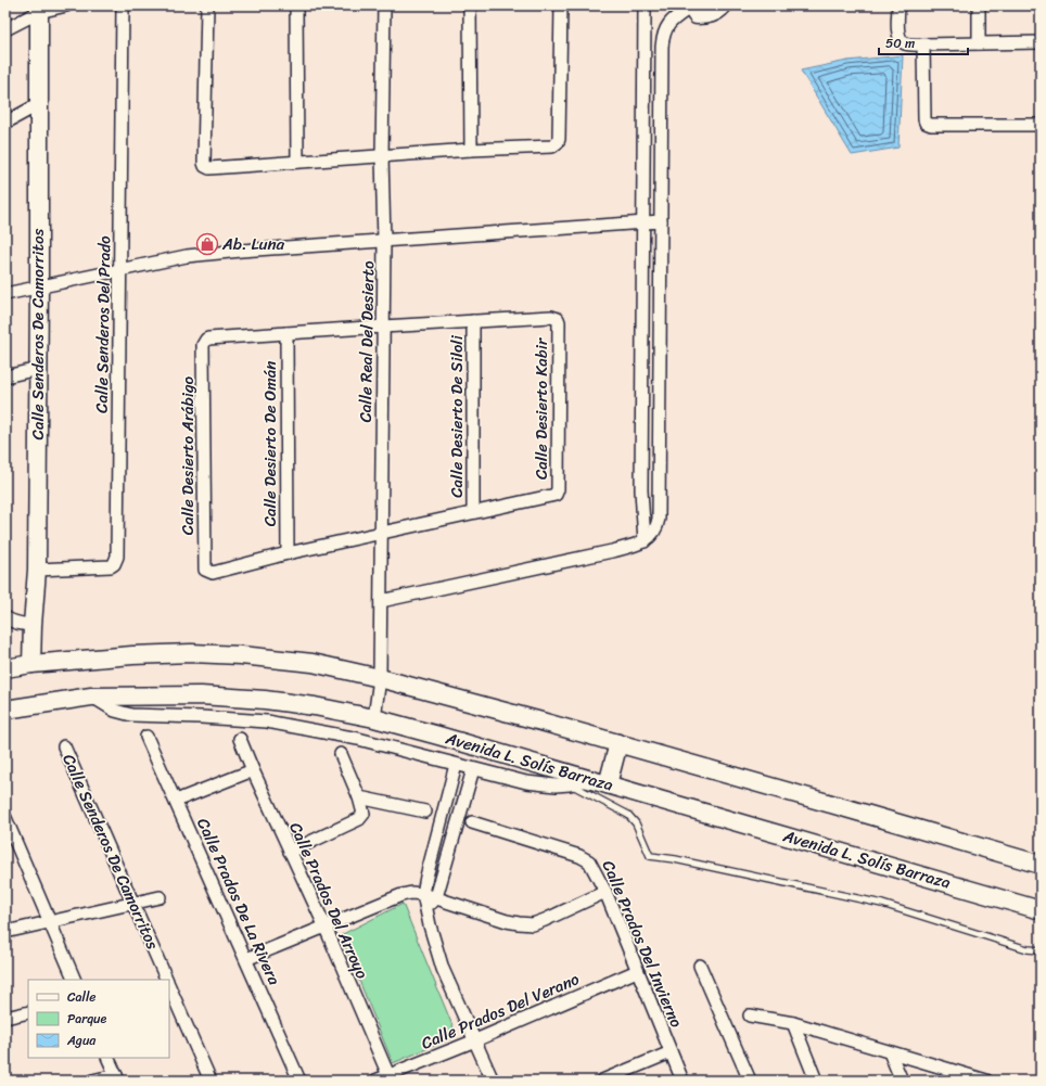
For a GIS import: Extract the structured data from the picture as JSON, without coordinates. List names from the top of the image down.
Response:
{
  "streets": {
    "main road": ["Calle Senderos De Camorritos", "Avenida L. Solís Barraza"],
    "street": [
      "Calle Senderos Del Prado",
      "Calle Real Del Desierto",
      "Calle Desierto Kabir",
      "Calle Desierto De Siloli",
      "Calle Desierto De Omán",
      "Calle Desierto Arábigo",
      "Calle Prados Del Arroyo",
      "Calle Prados De La Rivera",
      "Calle Prados Del Invierno",
      "Calle Prados Del Verano"
    ]
  },
  "crossings": [
    ["Calle Senderos Del Prado", "Calle Senderos De Camorritos"],
    ["Calle Real Del Desierto", "Calle Desierto Kabir"],
    ["Calle Real Del Desierto", "Calle Desierto Arábigo"],
    ["Calle Real Del Desierto", "Avenida L. Solís Barraza"],
    ["Calle Desierto Kabir", "Calle Desierto De Siloli"],
    ["Calle Desierto Kabir", "Calle Desierto Arábigo"],
    ["Calle Desierto De Omán", "Calle Desierto Arábigo"],
    ["Calle Prados Del Arroyo", "Calle Prados Del Verano"],
    ["Calle Prados Del Invierno", "Calle Prados Del Verano"]
  ],
  "places": {
    "shop": ["Ab. Luna"]
  },
  "legend": ["Calle", "Parque", "Agua"],
  "scale_bar": "50 m"
}
